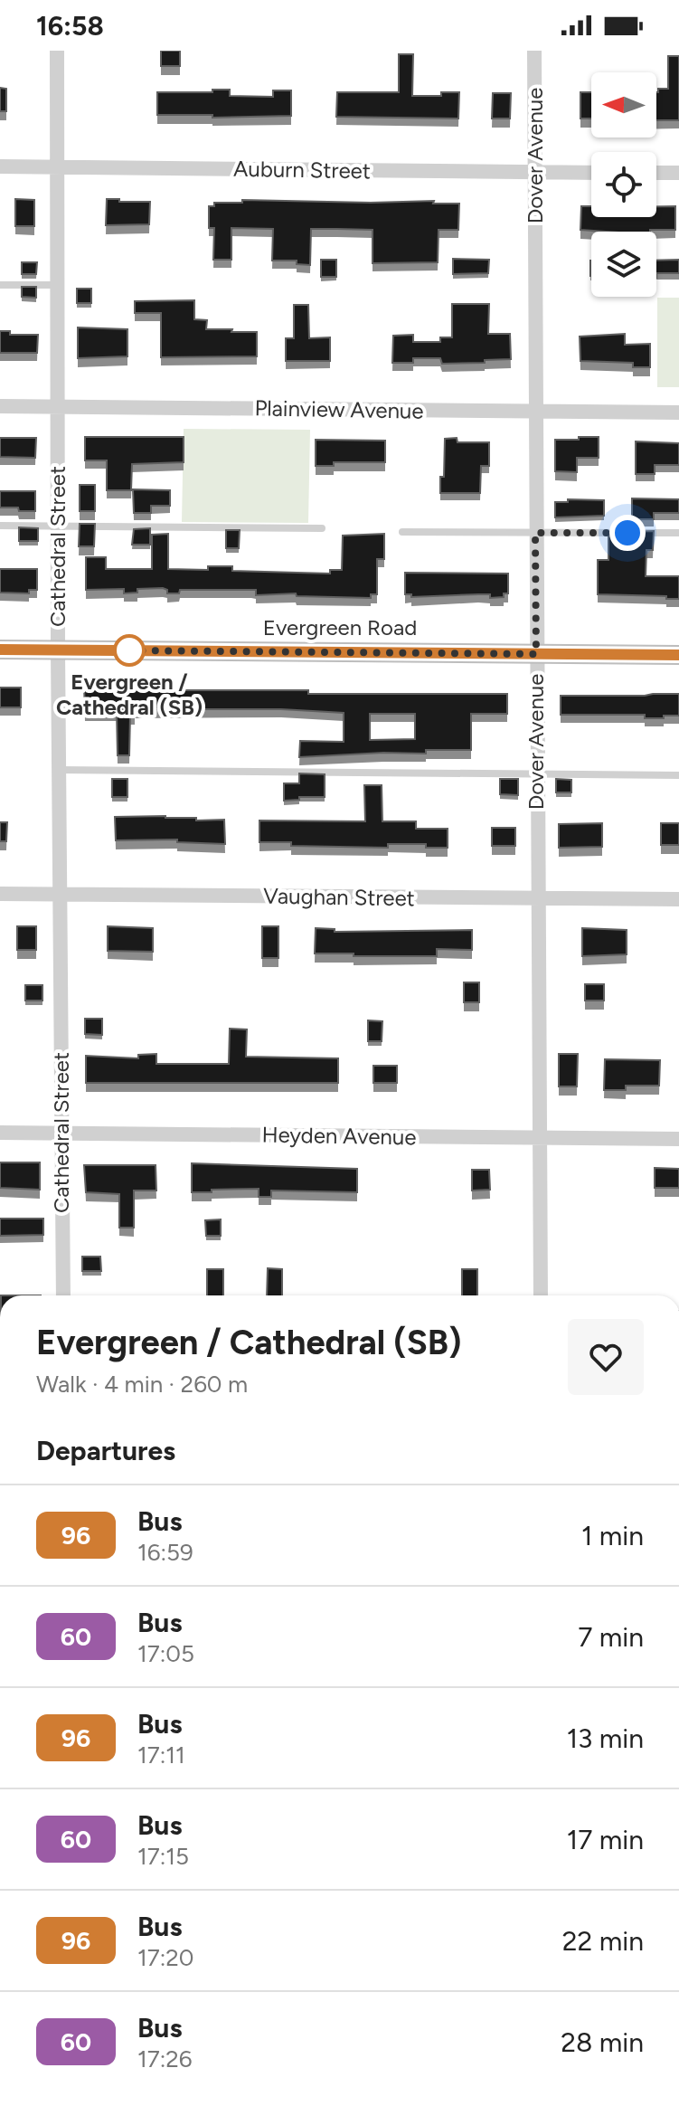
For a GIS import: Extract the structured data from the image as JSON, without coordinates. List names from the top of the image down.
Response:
{
  "streets": {
    "street": [
      "Dover Avenue",
      "Auburn Street",
      "Plainview Avenue",
      "Cathedral Street",
      "Evergreen Road",
      "Vaughan Street",
      "Heyden Avenue"
    ]
  },
  "crossings": [
    ["Dover Avenue", "Auburn Street"],
    ["Dover Avenue", "Plainview Avenue"],
    ["Dover Avenue", "Evergreen Road"],
    ["Dover Avenue", "Vaughan Street"],
    ["Dover Avenue", "Heyden Avenue"],
    ["Auburn Street", "Cathedral Street"],
    ["Plainview Avenue", "Cathedral Street"],
    ["Cathedral Street", "Evergreen Road"],
    ["Cathedral Street", "Vaughan Street"],
    ["Cathedral Street", "Heyden Avenue"]
  ],
  "places": ["Evergreen / Cathedral (SB)"],
  "lines": ["bus line 96"],
  "north": "left",
  "page": {
    "status": "16:58",
    "heading": [
      ["Evergreen / Cathedral (SB)", "Walk · 4 min · 260 m"],
      "Departures"
    ],
    "list": [
      {
        "mark": "96",
        "name": "Bus",
        "note": "16:59",
        "value": "1 min"
      },
      {
        "mark": "60",
        "name": "Bus",
        "note": "17:05",
        "value": "7 min"
      },
      {
        "mark": "96",
        "name": "Bus",
        "note": "17:11",
        "value": "13 min"
      },
      {
        "mark": "60",
        "name": "Bus",
        "note": "17:15",
        "value": "17 min"
      },
      {
        "mark": "96",
        "name": "Bus",
        "note": "17:20",
        "value": "22 min"
      },
      {
        "mark": "60",
        "name": "Bus",
        "note": "17:26",
        "value": "28 min"
      }
    ]
  }
}
